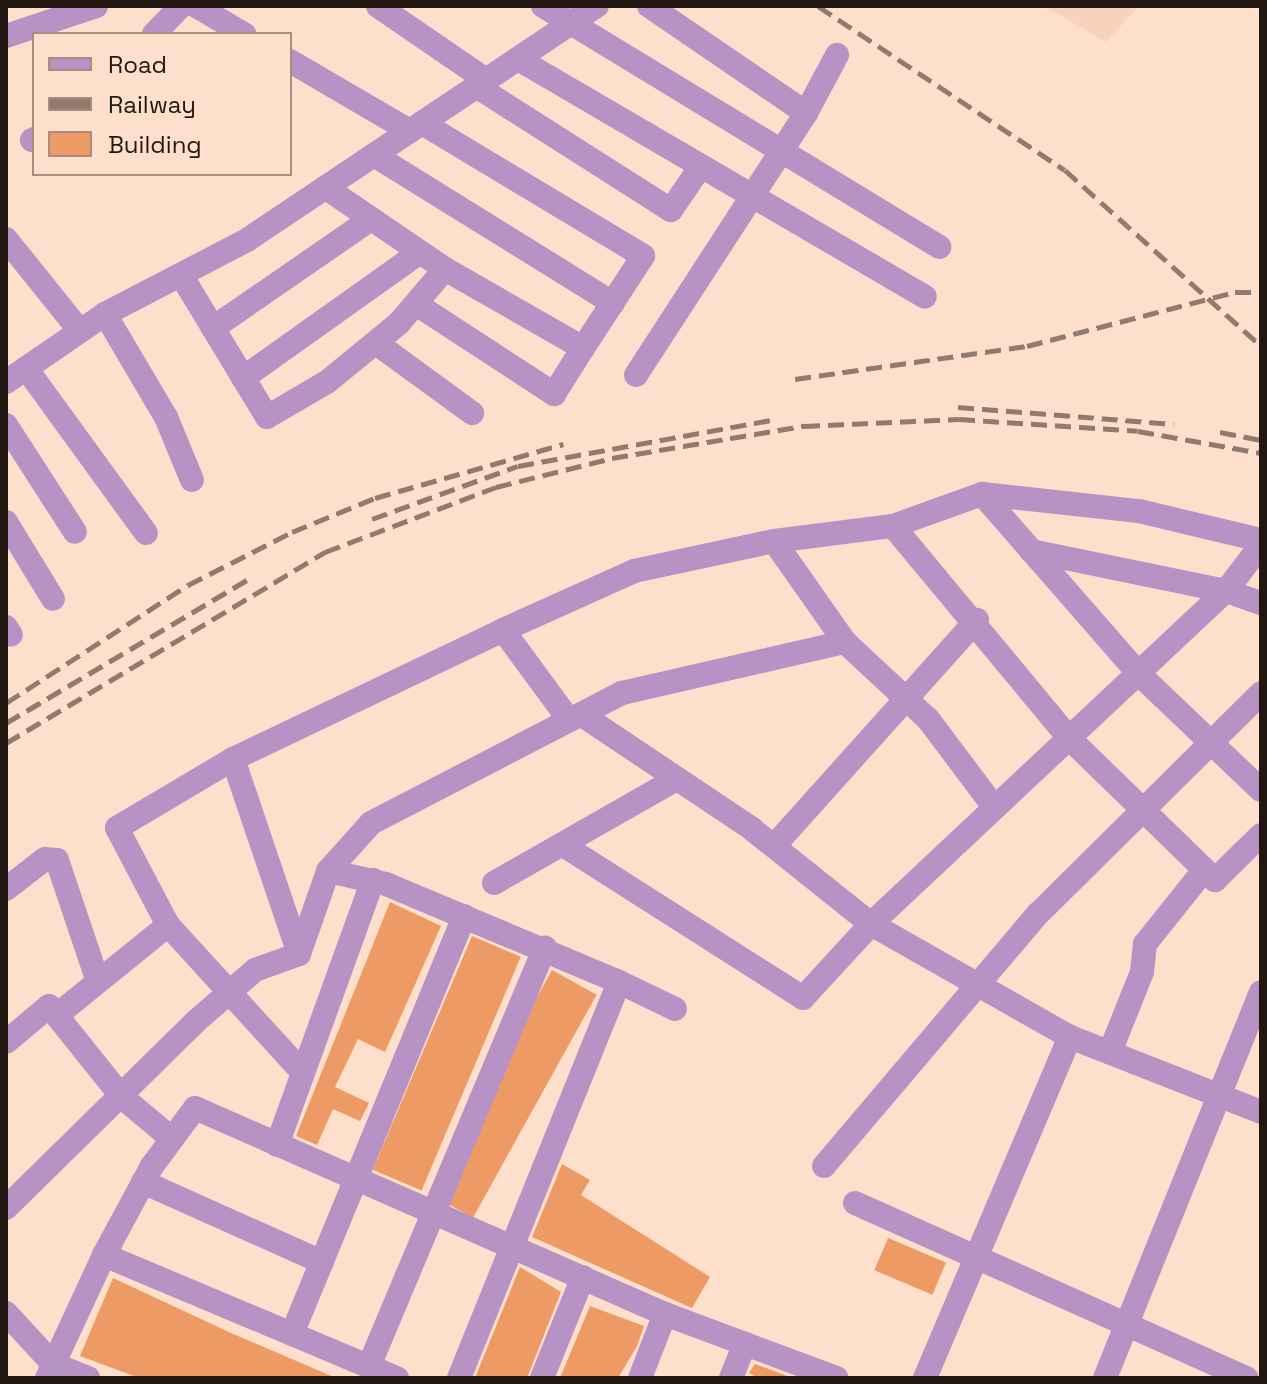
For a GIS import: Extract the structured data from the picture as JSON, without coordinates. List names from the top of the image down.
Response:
{
  "legend": ["Road", "Railway", "Building"]
}
